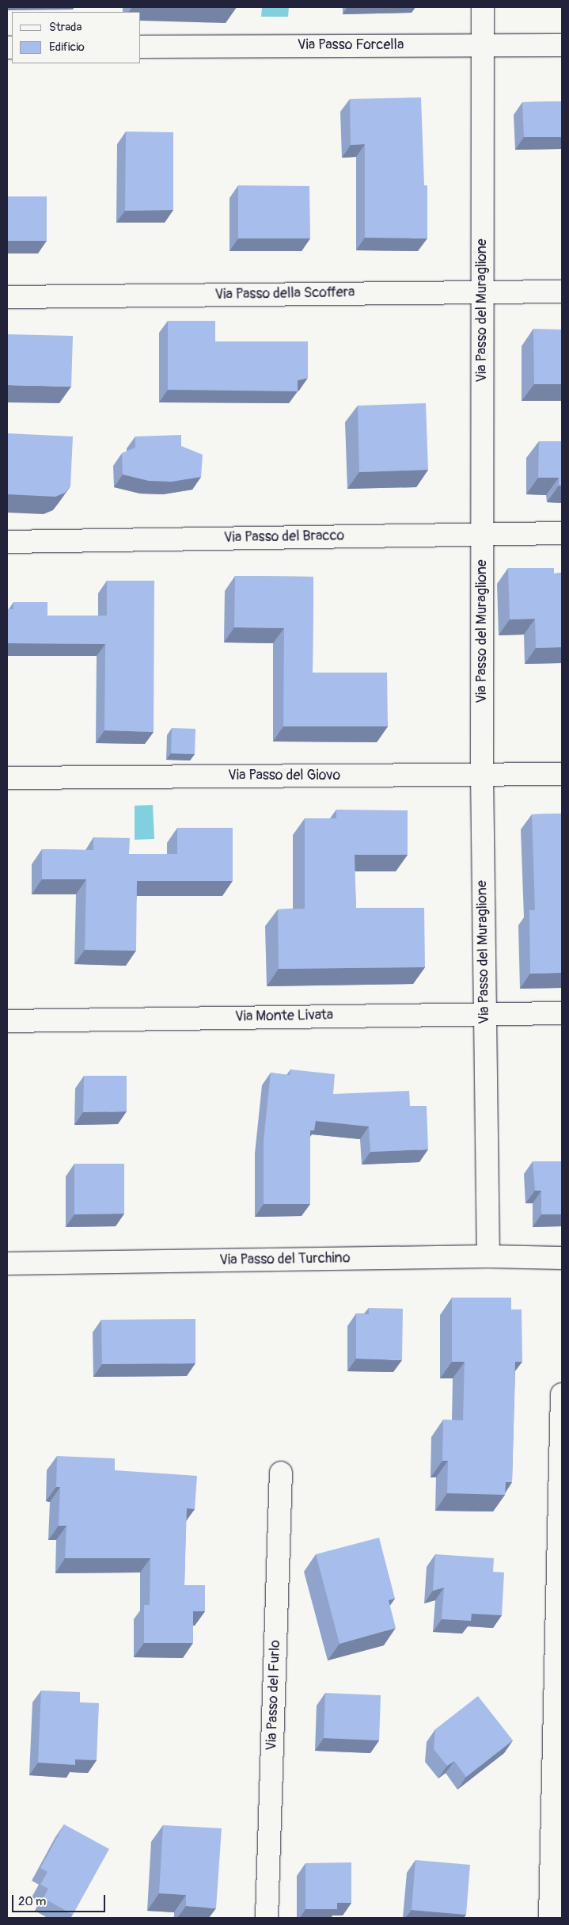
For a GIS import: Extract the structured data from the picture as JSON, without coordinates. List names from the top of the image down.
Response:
{
  "streets": {
    "street": [
      "Via Passo Forcella",
      "Via Passo della Scoffera",
      "Via Passo del Muraglione",
      "Via Passo del Bracco",
      "Via Passo del Giovo",
      "Via Monte Livata",
      "Via Passo del Turchino",
      "Via Passo del Furlo"
    ]
  },
  "crossings": [
    ["Via Passo Forcella", "Via Passo del Muraglione"],
    ["Via Passo della Scoffera", "Via Passo del Muraglione"],
    ["Via Passo del Muraglione", "Via Passo del Bracco"],
    ["Via Passo del Muraglione", "Via Passo del Giovo"],
    ["Via Passo del Muraglione", "Via Monte Livata"],
    ["Via Passo del Muraglione", "Via Passo del Turchino"]
  ],
  "legend": ["Strada", "Edificio"],
  "scale_bar": "20 m"
}
